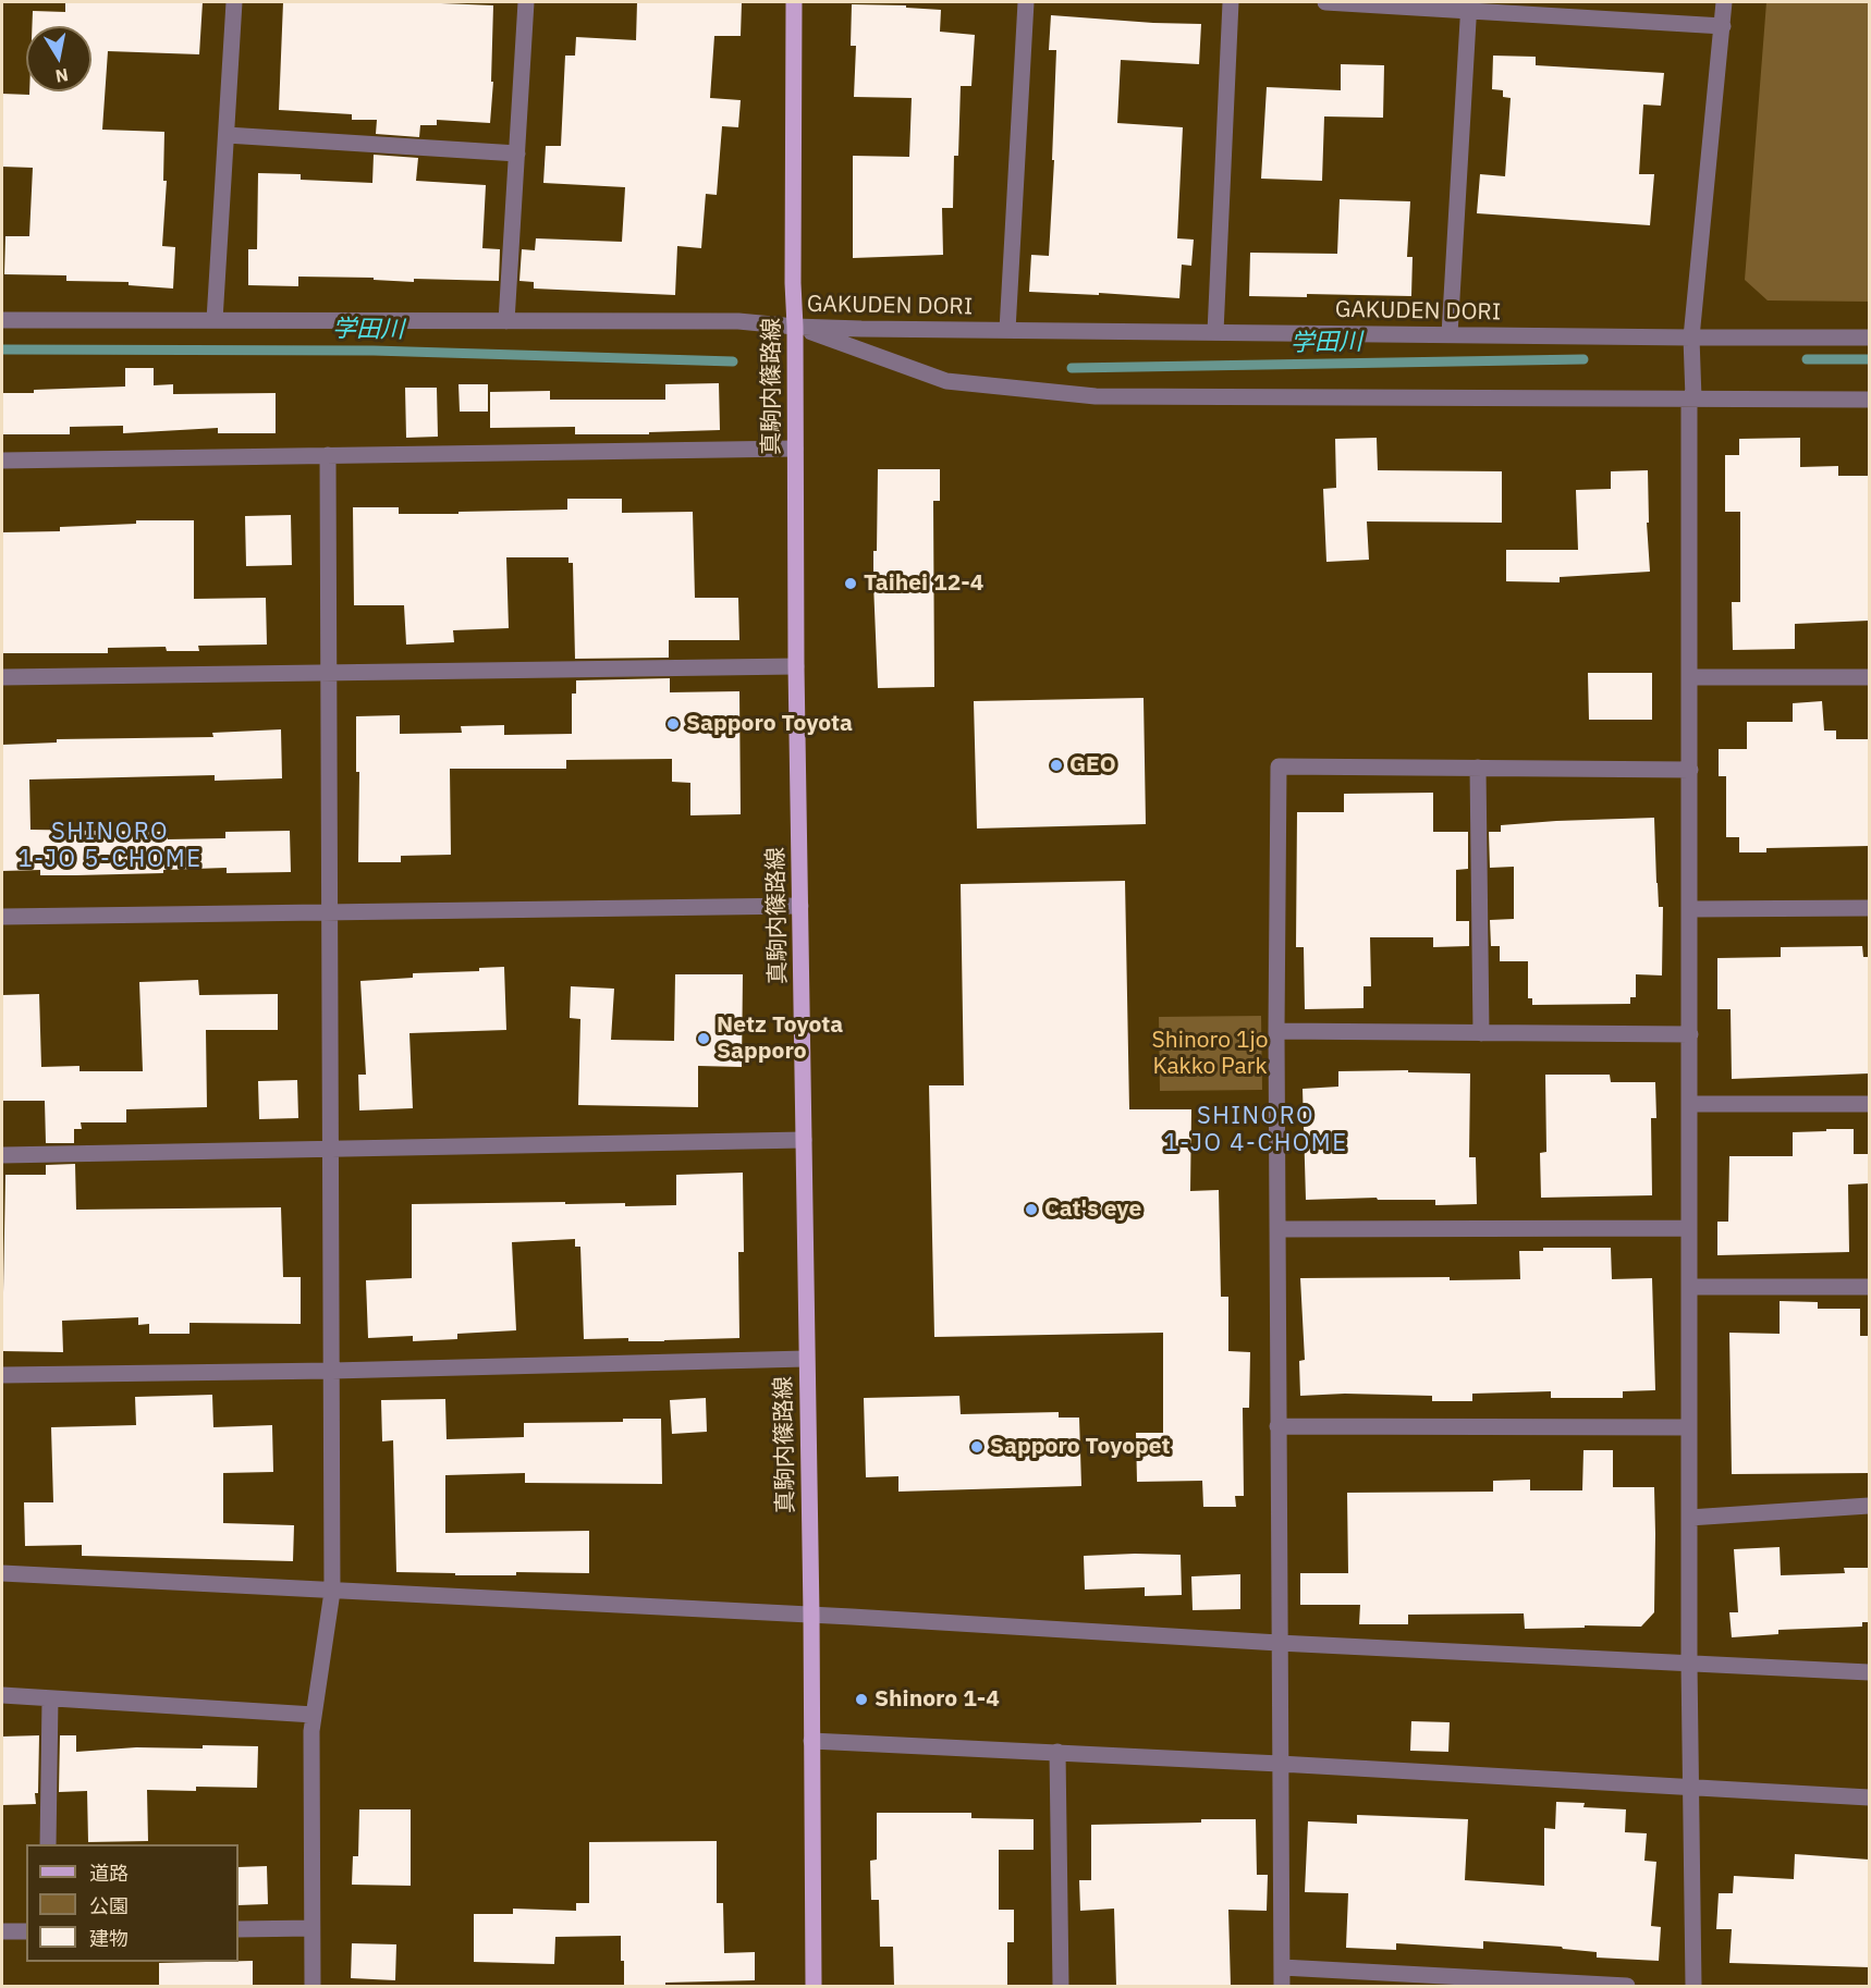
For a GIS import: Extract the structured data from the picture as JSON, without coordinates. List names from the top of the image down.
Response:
{
  "streets": {
    "main road": ["真駒内篠路線"],
    "street": ["GAKUDEN DORI"]
  },
  "crossings": [
    ["GAKUDEN DORI", "真駒内篠路線"]
  ],
  "districts": ["SHINORO 1-JO 5-CHOME", "SHINORO 1-JO 4-CHOME"],
  "water": ["学田川"],
  "parks": ["Shinoro 1jo Kakko Park"],
  "places": [
    "Taihei 12-4",
    "Sapporo Toyota",
    "GEO",
    "Netz Toyota Sapporo",
    "Cat's eye",
    "Sapporo Toyopet",
    "Shinoro 1-4"
  ],
  "legend": ["道路", "公園", "建物"],
  "north": "bottom"
}
